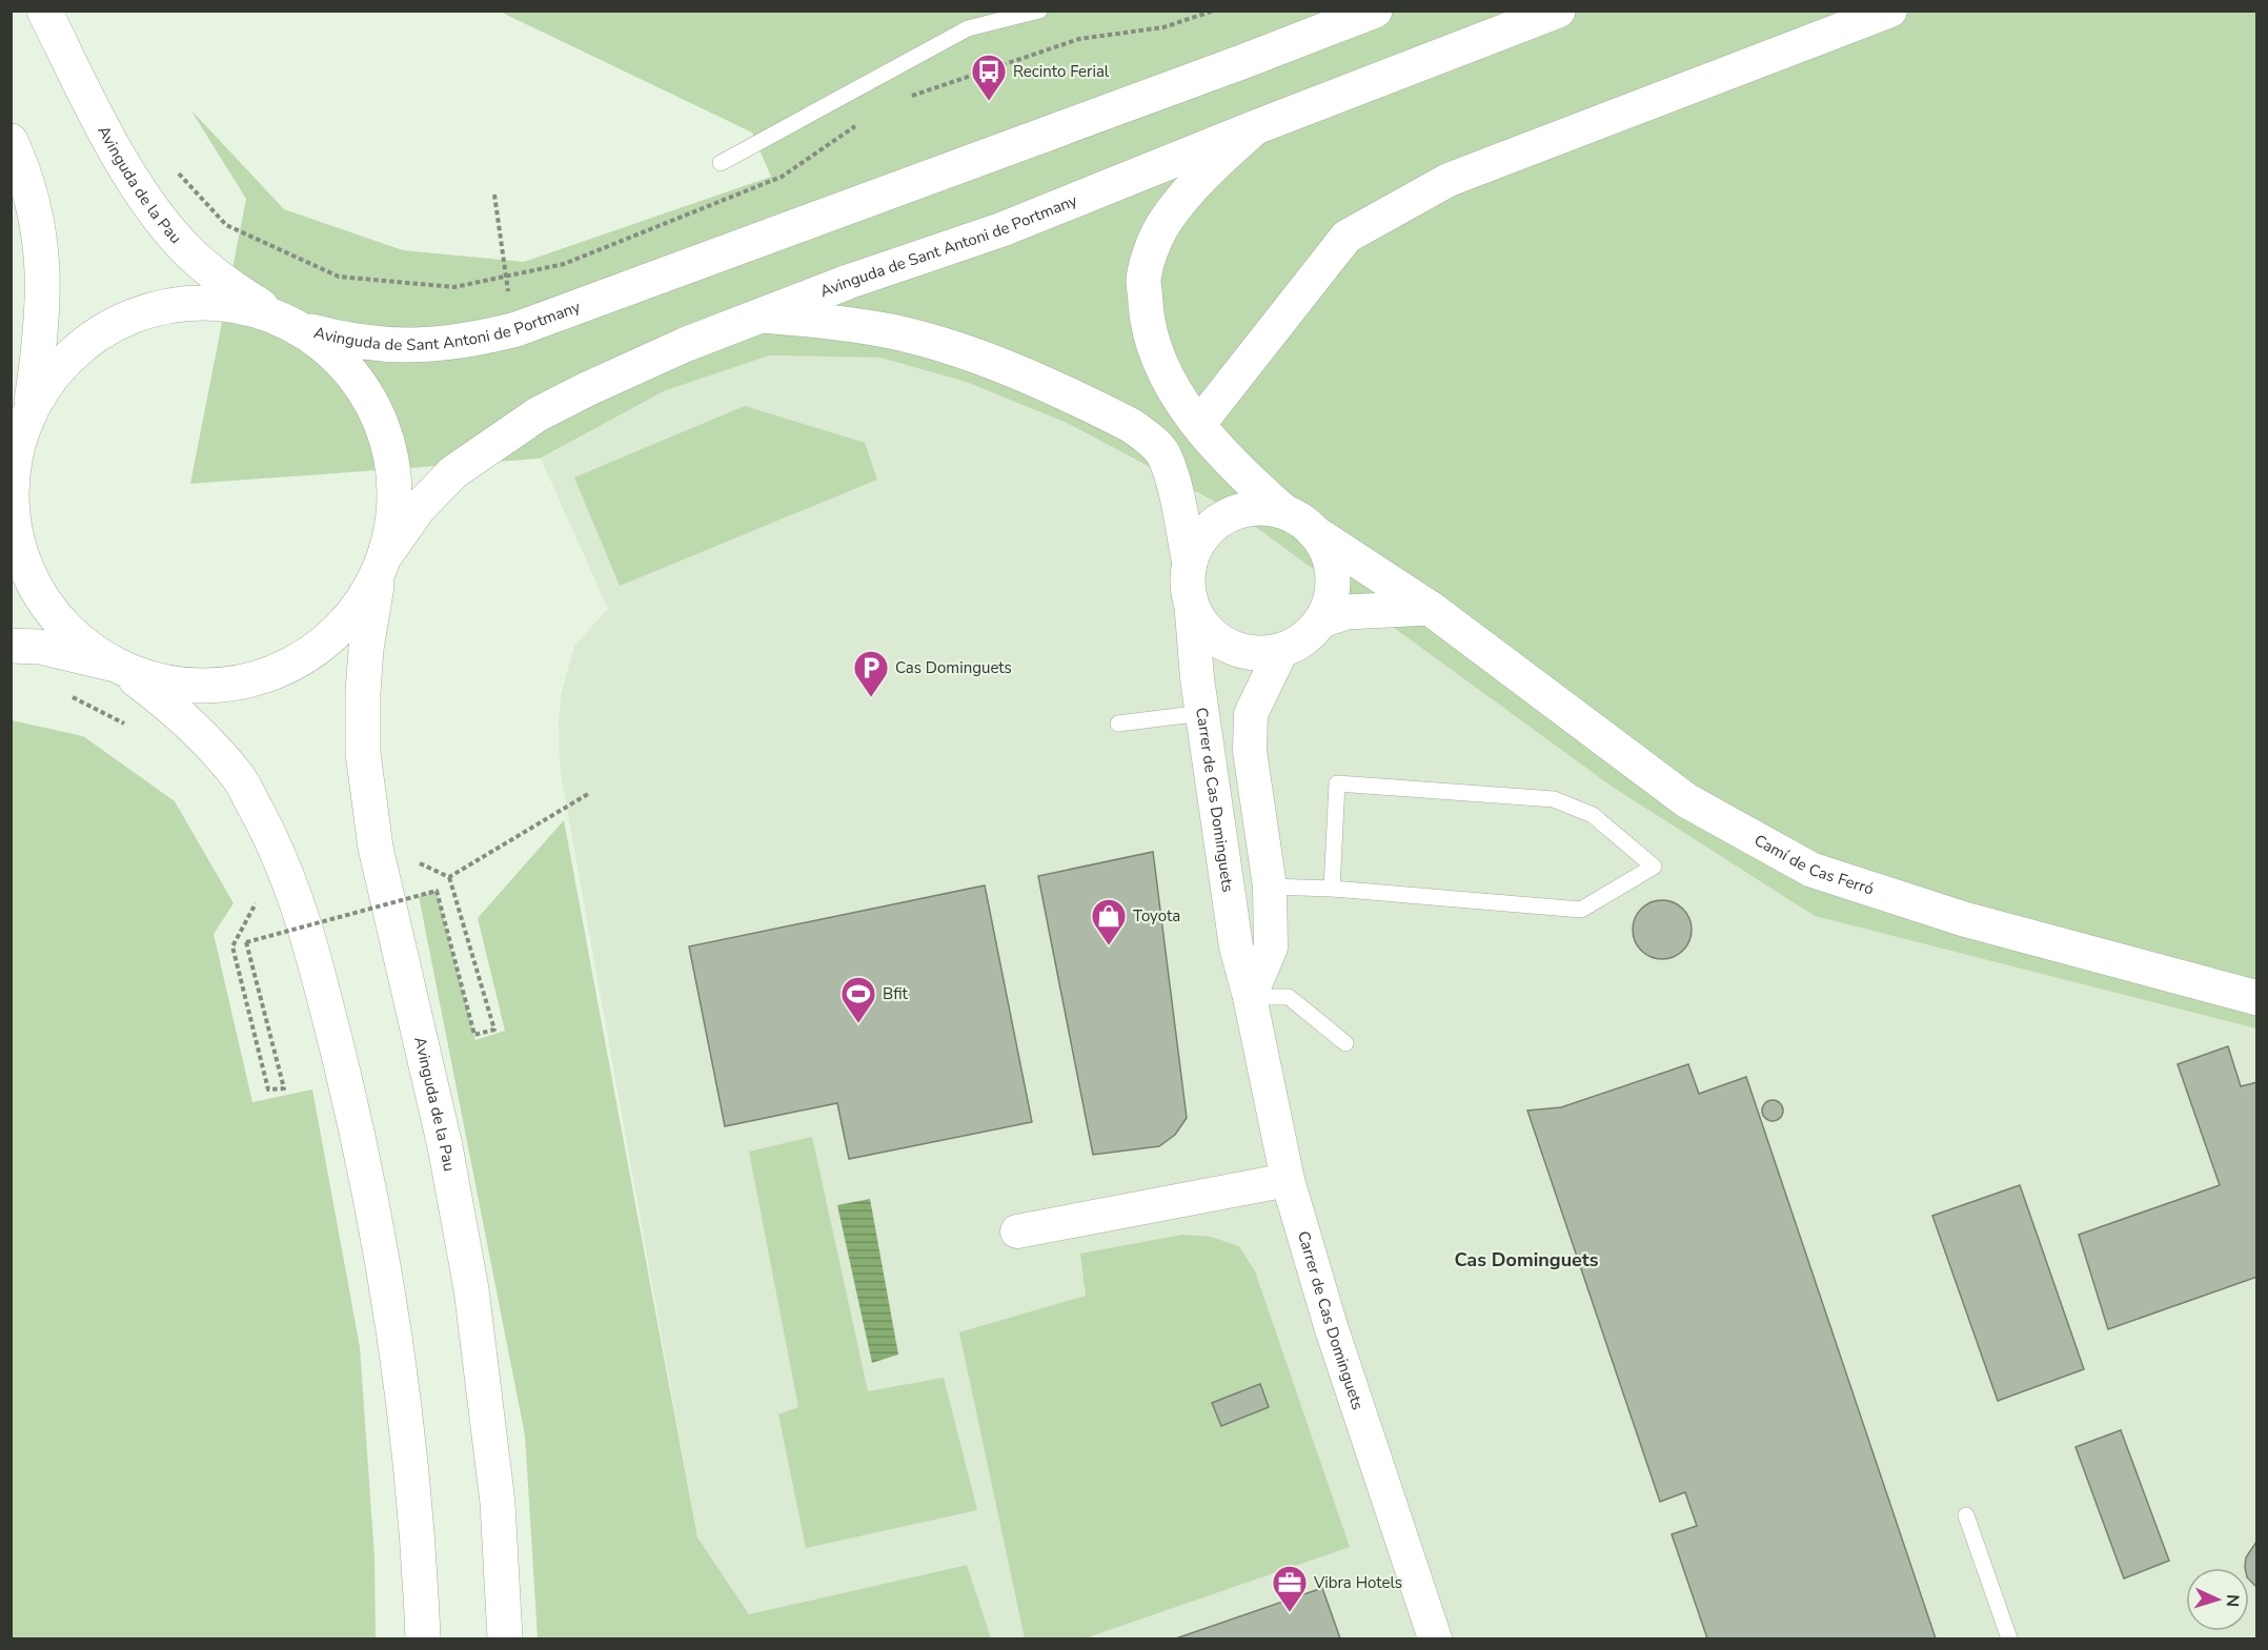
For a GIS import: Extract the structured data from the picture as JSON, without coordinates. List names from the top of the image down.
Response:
{
  "streets": {
    "main road": ["Avinguda de la Pau", "Avinguda de Sant Antoni de Portmany", "Camí de Cas Ferró"],
    "street": ["Carrer de Cas Dominguets"]
  },
  "crossings": [
    ["Avinguda de la Pau", "Avinguda de Sant Antoni de Portmany"],
    ["Carrer de Cas Dominguets", "Camí de Cas Ferró"]
  ],
  "districts": ["Cas Dominguets"],
  "places": {
    "bus stop": ["Recinto Ferial"],
    "parking": ["Cas Dominguets"],
    "shop": ["Toyota"],
    "sports": ["Bfit"],
    "office": ["Vibra Hotels"]
  },
  "north": "right"
}
